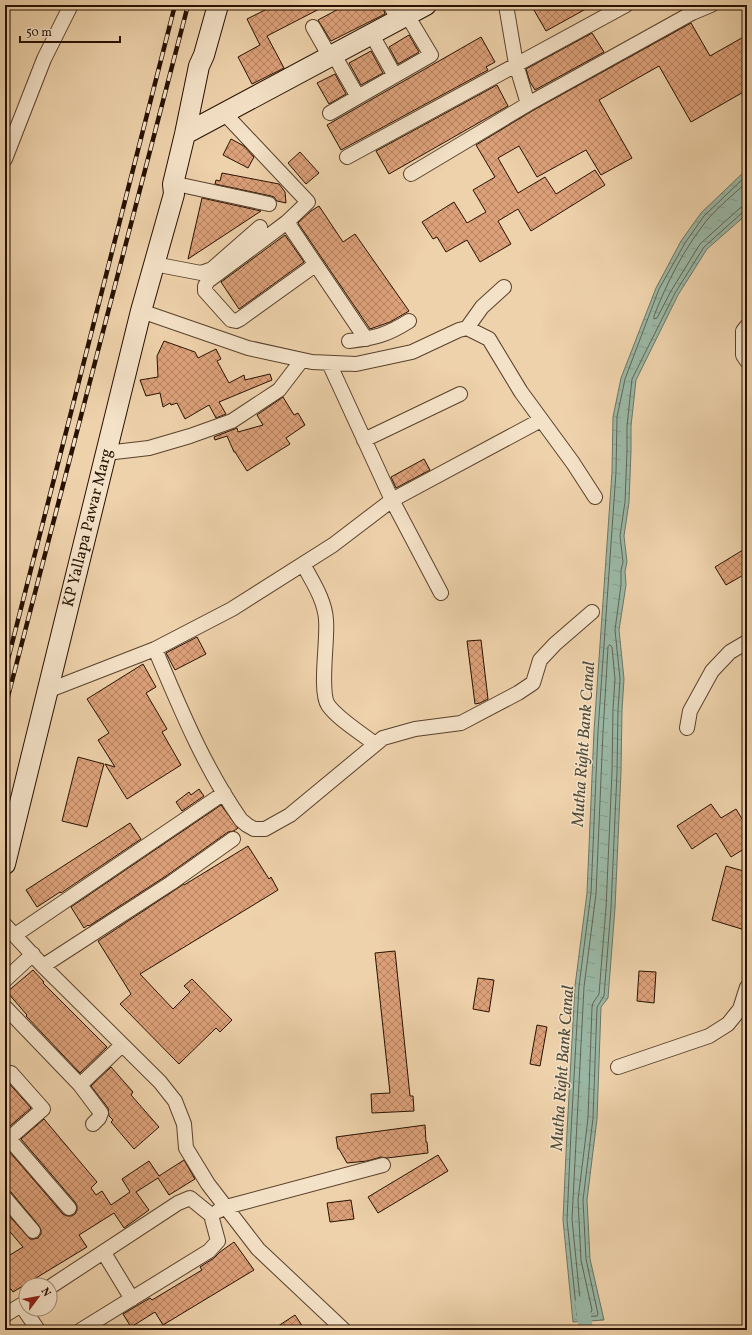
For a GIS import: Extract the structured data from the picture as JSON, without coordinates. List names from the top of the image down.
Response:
{
  "streets": {
    "street": ["KP Yallapa Pawar Marg"]
  },
  "water": ["Mutha Right Bank Canal"],
  "scale_bar": "50 m",
  "north": "top right"
}
